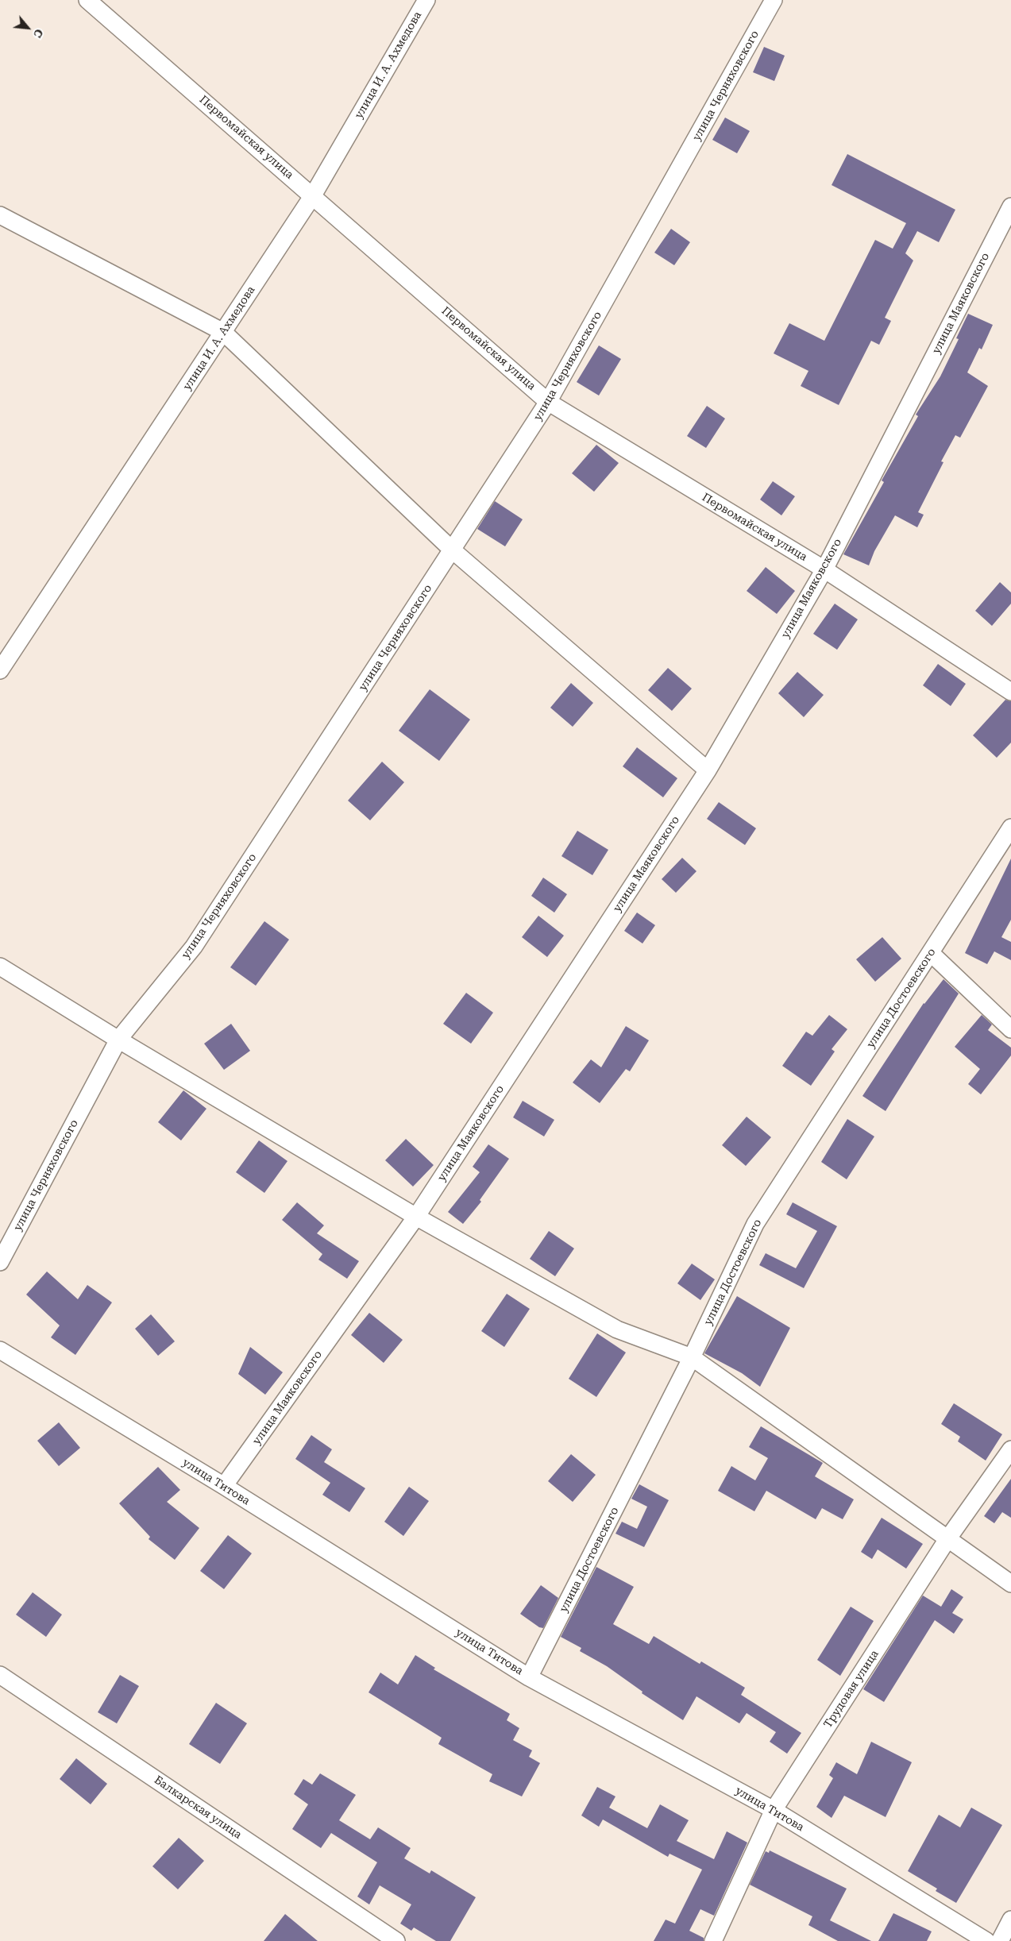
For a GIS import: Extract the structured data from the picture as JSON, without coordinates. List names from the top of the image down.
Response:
{
  "streets": {
    "street": [
      "улица И. А. Ахмедова",
      "улица Черняховского",
      "Первомайская улица",
      "улица Маяковского",
      "улица Достоевского",
      "улица Титова",
      "Трудовая улица",
      "Балкарская улица"
    ]
  },
  "crossings": [
    ["улица И. А. Ахмедова", "Первомайская улица"],
    ["улица Черняховского", "Первомайская улица"],
    ["Первомайская улица", "улица Маяковского"],
    ["улица Маяковского", "улица Титова"],
    ["улица Достоевского", "улица Титова"],
    ["улица Титова", "Трудовая улица"]
  ],
  "north": "bottom right"
}
